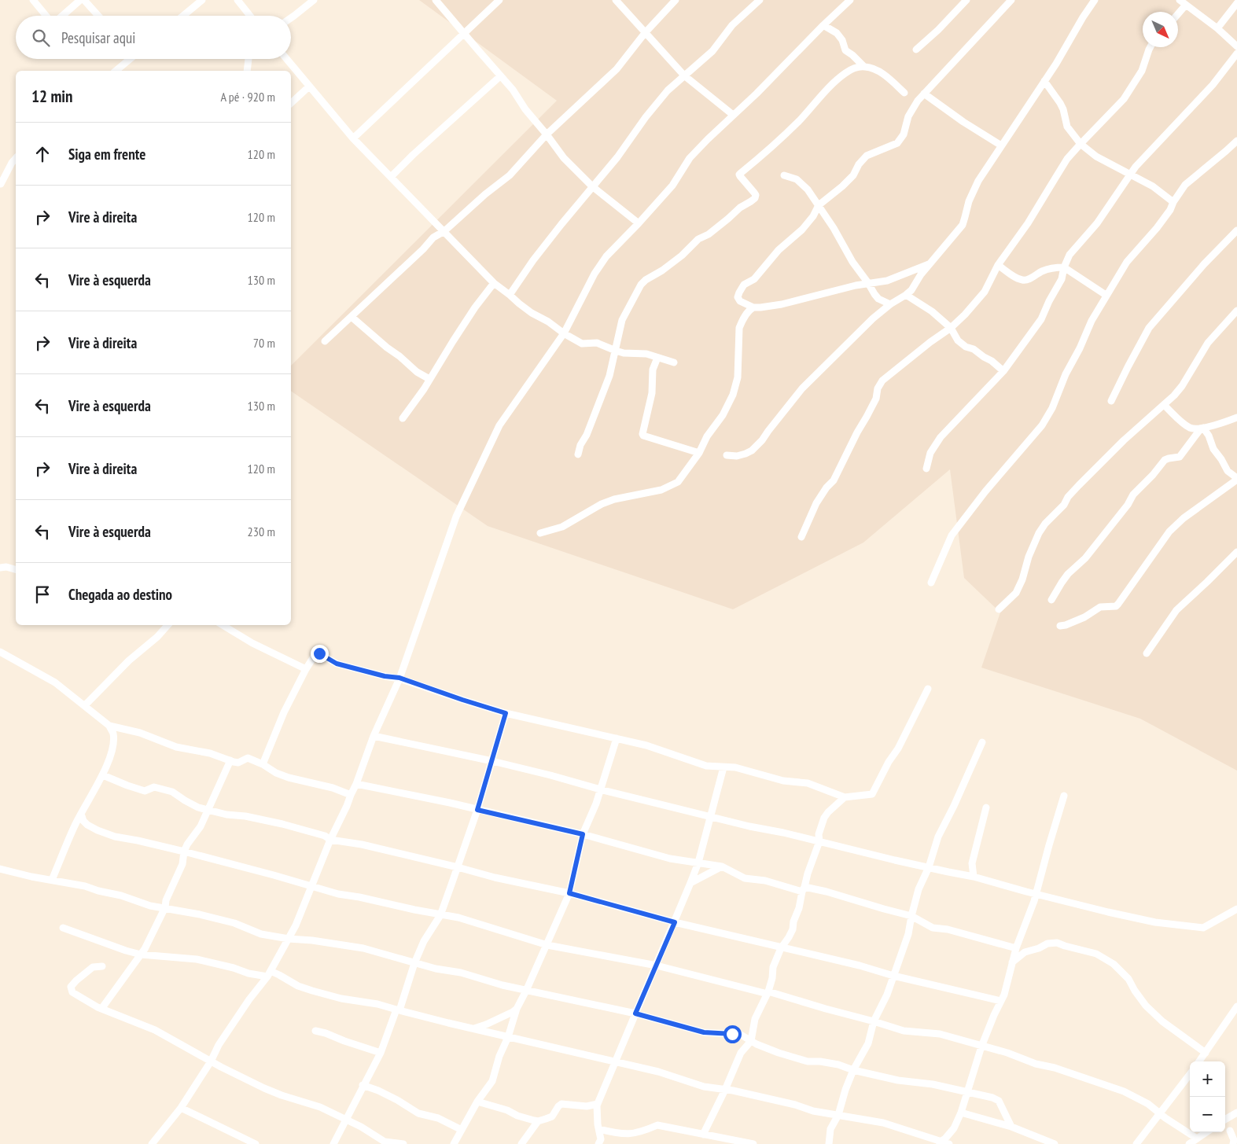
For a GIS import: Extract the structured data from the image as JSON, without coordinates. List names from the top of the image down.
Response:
{
  "north": "bottom right",
  "page": {
    "search": "Pesquisar aqui",
    "heading": ["12 min", "A pé · 920 m"],
    "list": [
      ["Siga em frente", "120 m"],
      ["Vire à direita", "120 m"],
      ["Vire à esquerda", "130 m"],
      ["Vire à direita", "70 m"],
      ["Vire à esquerda", "130 m"],
      ["Vire à direita", "120 m"],
      ["Vire à esquerda", "230 m"],
      "Chegada ao destino"
    ],
    "map_buttons": ["+", "−"]
  }
}
